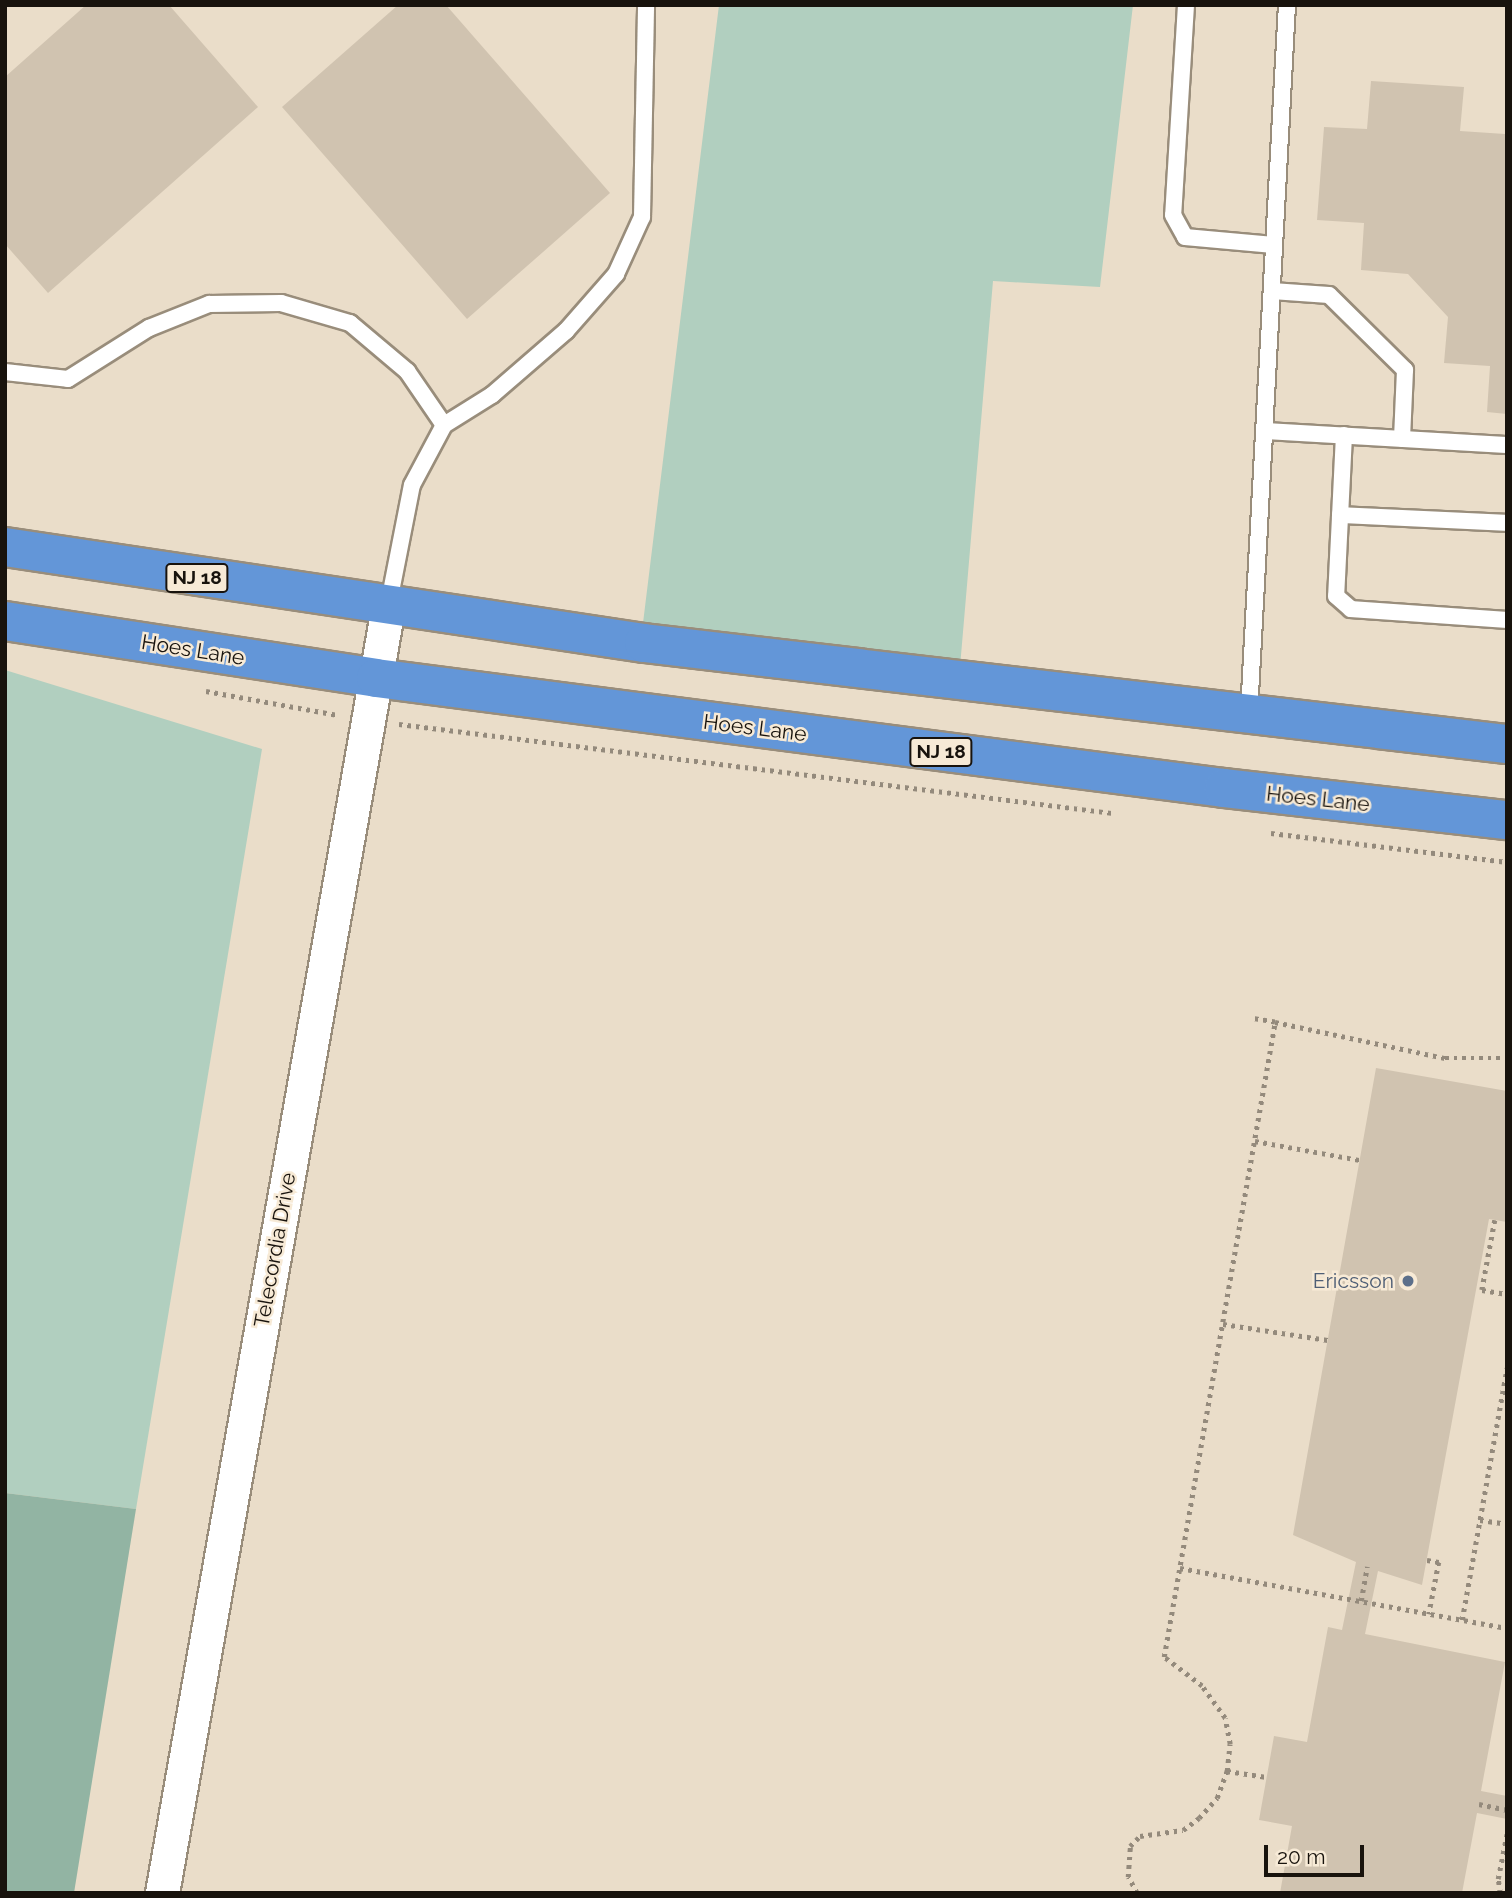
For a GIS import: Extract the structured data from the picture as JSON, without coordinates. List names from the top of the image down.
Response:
{
  "streets": {
    "highway": ["NJ 18", "Hoes Lane"],
    "street": ["Telecordia Drive"]
  },
  "crossings": [
    ["NJ 18", "Telecordia Drive"],
    ["Hoes Lane", "Telecordia Drive"]
  ],
  "places": ["Ericsson"],
  "scale_bar": "20 m"
}
